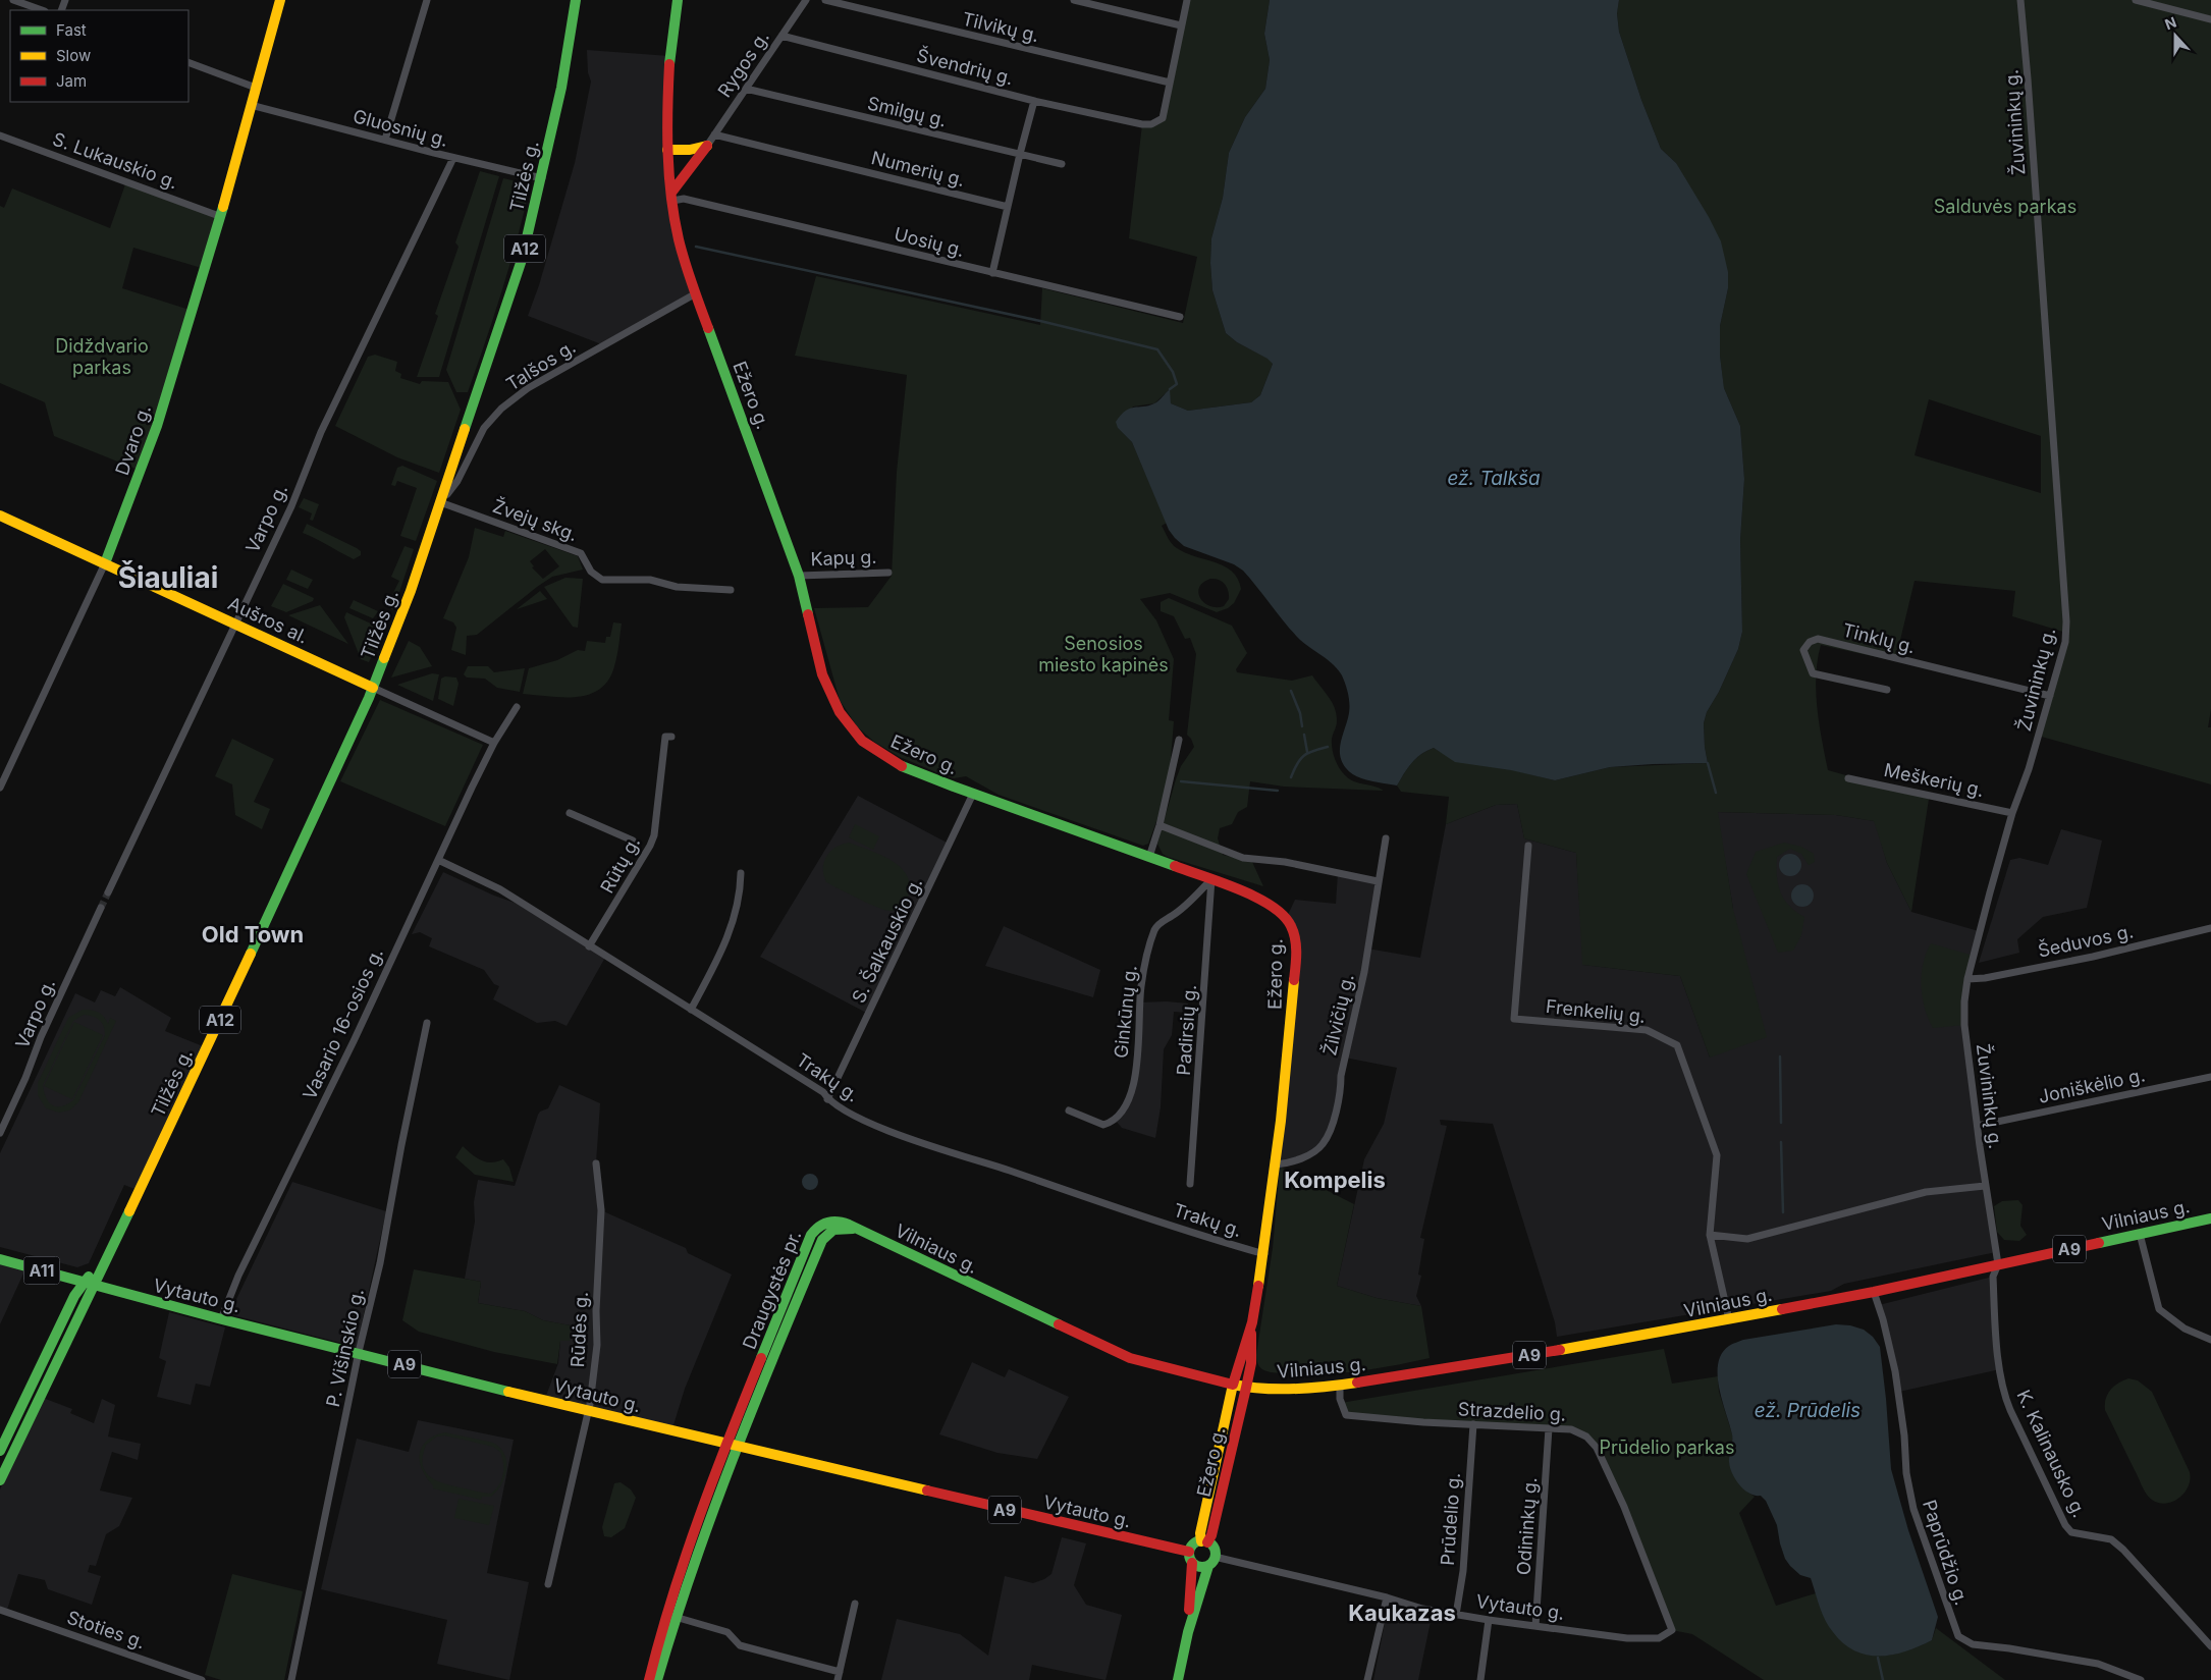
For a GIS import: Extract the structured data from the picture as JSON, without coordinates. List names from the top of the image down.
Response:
{
  "streets": {
    "main road": [
      "Tilžės g.",
      "A12",
      "Ežero g.",
      "Dvaro g.",
      "Aušros al.",
      "Vilniaus g.",
      "A9",
      "A11",
      "Draugystės pr.",
      "Vytauto g."
    ],
    "street": [
      "Tilvikų g.",
      "Rygos g.",
      "Švendrių g.",
      "Smilgų g.",
      "Žuvininkų g.",
      "Gluosnių g.",
      "S. Lukauskio g.",
      "Numerių g.",
      "Uosių g.",
      "Talšos g.",
      "Varpo g.",
      "Žvejų skg.",
      "Kapų g.",
      "Tinklų g.",
      "Meškerių g.",
      "Rūtų g.",
      "S. Šalkauskio g.",
      "Šeduvos g.",
      "Ginkūnų g.",
      "Frenkelių g.",
      "Žilvičių g.",
      "Vasario 16-osios g.",
      "Padirsių g.",
      "Trakų g.",
      "Joniškėlio g.",
      "Rūdės g.",
      "P. Višinskio g.",
      "Strazdelio g.",
      "K. Kalinausko g.",
      "Prūdelio g.",
      "Odininkų g.",
      "Paprūdžio g.",
      "Stoties g."
    ]
  },
  "crossings": [
    ["Tilvikų g.", "Švendrių g."],
    ["Rygos g.", "Švendrių g."],
    ["Rygos g.", "Smilgų g."],
    ["Rygos g.", "Numerių g."],
    ["Žuvininkų g.", "Tinklų g."],
    ["Žuvininkų g.", "Meškerių g."],
    ["Žuvininkų g.", "Šeduvos g."],
    ["Žuvininkų g.", "Joniškėlio g."],
    ["Žuvininkų g.", "Vilniaus g."],
    ["Žuvininkų g.", "K. Kalinausko g."],
    ["Gluosnių g.", "Tilžės g."],
    ["Gluosnių g.", "Dvaro g."],
    ["Gluosnių g.", "Varpo g."],
    ["S. Lukauskio g.", "Dvaro g."],
    ["Tilžės g.", "Talšos g."],
    ["Tilžės g.", "Žvejų skg."],
    ["Tilžės g.", "Aušros al."],
    ["Tilžės g.", "Vytauto g."],
    ["Uosių g.", "Ežero g."],
    ["Talšos g.", "Ežero g."],
    ["Talšos g.", "Žvejų skg."],
    ["Ežero g.", "Kapų g."],
    ["Ežero g.", "S. Šalkauskio g."],
    ["Ežero g.", "Ginkūnų g."],
    ["Ežero g.", "Žilvičių g."],
    ["Ežero g.", "Padirsių g."],
    ["Ežero g.", "Trakų g."],
    ["Ežero g.", "Vilniaus g."],
    ["Ežero g.", "A9"],
    ["Ežero g.", "Vytauto g."],
    ["Dvaro g.", "Aušros al."],
    ["Varpo g.", "Aušros al."],
    ["Aušros al.", "Vasario 16-osios g."],
    ["Rūtų g.", "Trakų g."],
    ["S. Šalkauskio g.", "Trakų g."],
    ["Ginkūnų g.", "Padirsių g."],
    ["Frenkelių g.", "Vilniaus g."],
    ["Vasario 16-osios g.", "Trakų g."],
    ["Vasario 16-osios g.", "Vytauto g."],
    ["Vilniaus g.", "A9"],
    ["Vilniaus g.", "Draugystės pr."],
    ["Vilniaus g.", "Strazdelio g."],
    ["Vilniaus g.", "K. Kalinausko g."],
    ["Vilniaus g.", "Paprūdžio g."],
    ["Draugystės pr.", "Vytauto g."],
    ["Vytauto g.", "Rūdės g."],
    ["Vytauto g.", "P. Višinskio g."],
    ["Vytauto g.", "Strazdelio g."],
    ["Vytauto g.", "Prūdelio g."],
    ["Vytauto g.", "Odininkų g."],
    ["Strazdelio g.", "Prūdelio g."],
    ["Strazdelio g.", "Odininkų g."]
  ],
  "districts": [
    "Šiauliai",
    "Old Town",
    "Kompelis",
    "Kaukazas"
  ],
  "water": ["ež. Talkša", "ež. Prūdelis"],
  "parks": [
    "Salduvės parkas",
    "Didždvario parkas",
    "Senosios miesto kapinės",
    "Prūdelio parkas"
  ],
  "legend": ["Fast", "Slow", "Jam"],
  "north": "top"
}
